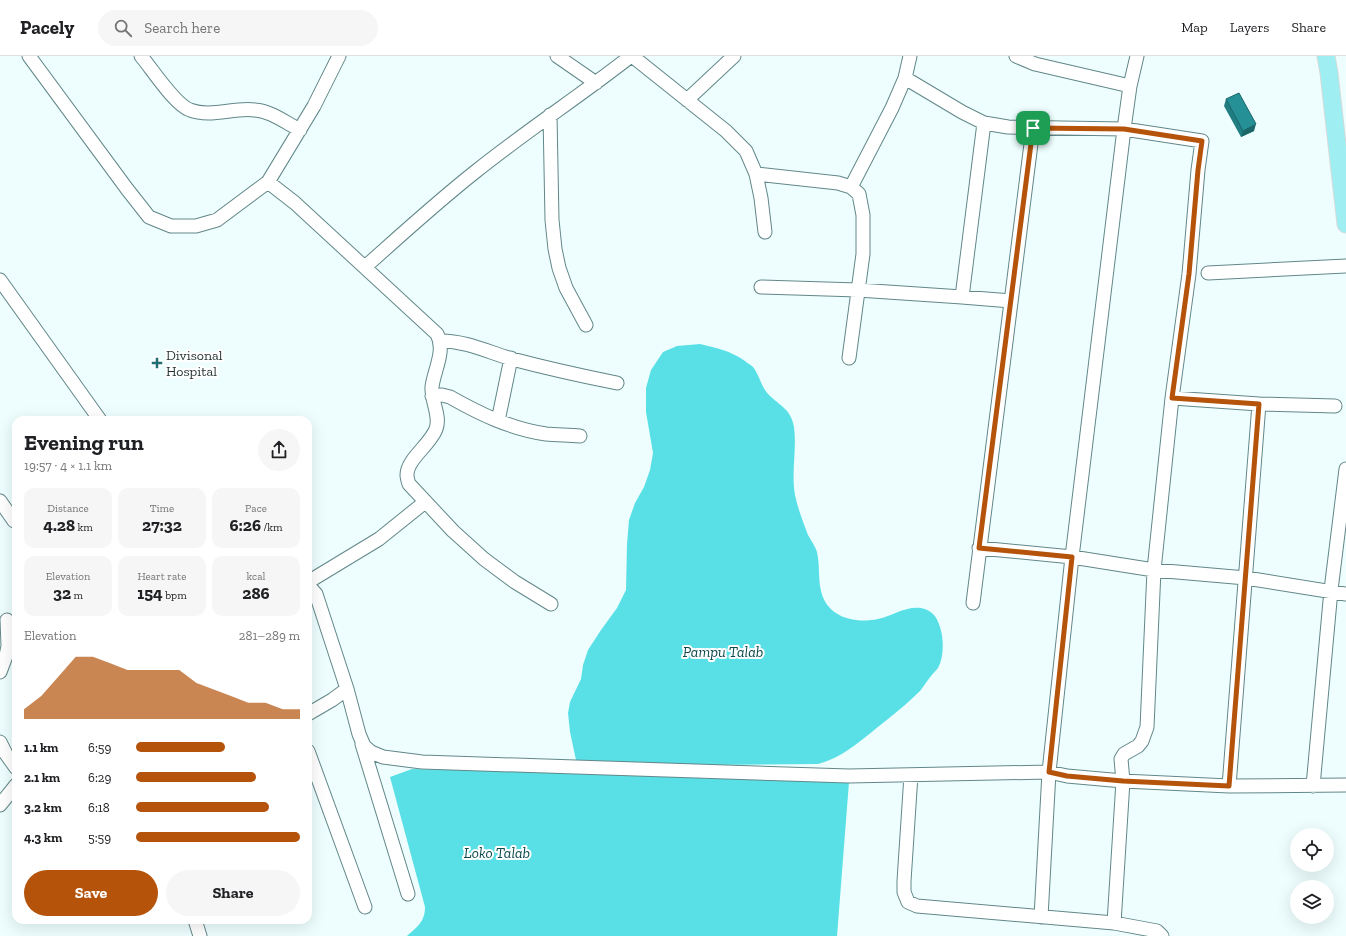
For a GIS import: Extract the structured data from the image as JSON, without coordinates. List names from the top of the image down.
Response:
{
  "water": ["Pampu Talab", "Loko Talab"],
  "places": {
    "health": ["Divisonal Hospital"]
  },
  "page": {
    "header": "Pacely",
    "search": "Search here",
    "nav": ["Map", "Layers", "Share"],
    "heading": ["Evening run", "19:57 · 4 × 1.1 km"],
    "stats": [
      ["Distance", "4.28 km"],
      ["Time", "27:32"],
      ["Pace", "6:26 /km"],
      ["Elevation", "32 m"],
      ["Heart rate", "154 bpm"],
      ["kcal", "286"]
    ],
    "chart": ["Elevation", "281–289 m"],
    "list": [
      {
        "name": "1.1 km",
        "note": "6:59"
      },
      {
        "name": "2.1 km",
        "note": "6:29"
      },
      {
        "name": "3.2 km",
        "note": "6:18"
      },
      {
        "name": "4.3 km",
        "note": "5:59"
      }
    ],
    "buttons": ["Save", "Share"]
  }
}
